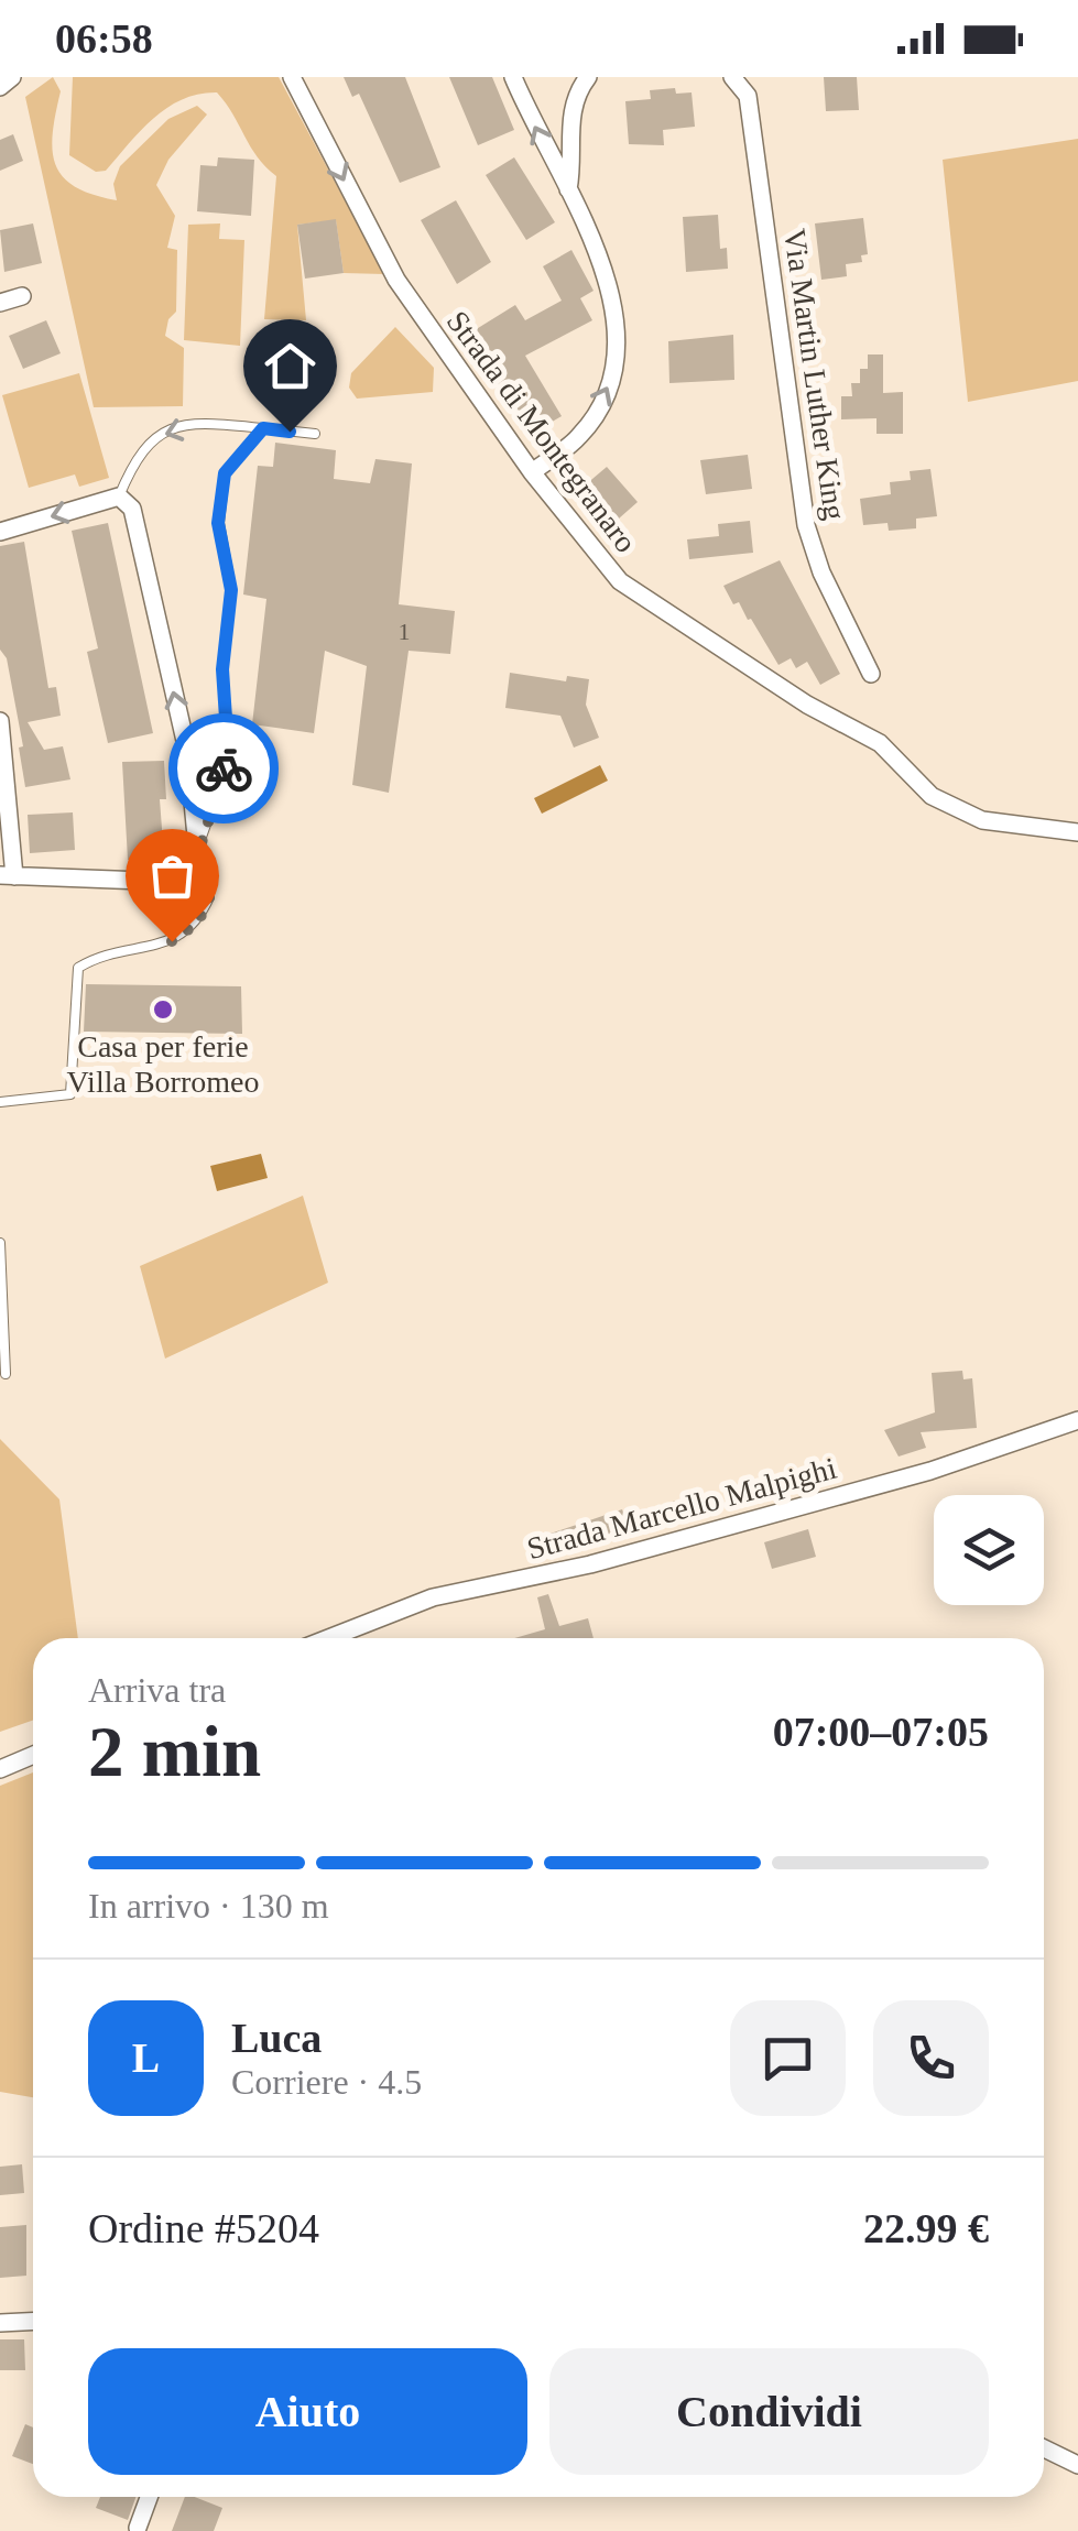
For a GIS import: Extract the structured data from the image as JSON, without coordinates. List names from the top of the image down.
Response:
{
  "streets": {
    "street": ["Via Martin Luther King", "Strada di Montegranaro", "Strada Marcello Malpighi"]
  },
  "one_way": ["Strada di Montegranaro"],
  "places": ["Casa per ferie Villa Borromeo"],
  "house_numbers": ["1"],
  "page": {
    "status": "06:58",
    "heading": ["2 min", "Arriva tra", "07:00–07:05"],
    "panel": [
      "Luca",
      "Corriere · 4.5",
      "Ordine #5204",
      "22.99 €"
    ],
    "bar": "In arrivo · 130 m",
    "round": "L",
    "buttons": ["Aiuto", "Condividi"]
  }
}
